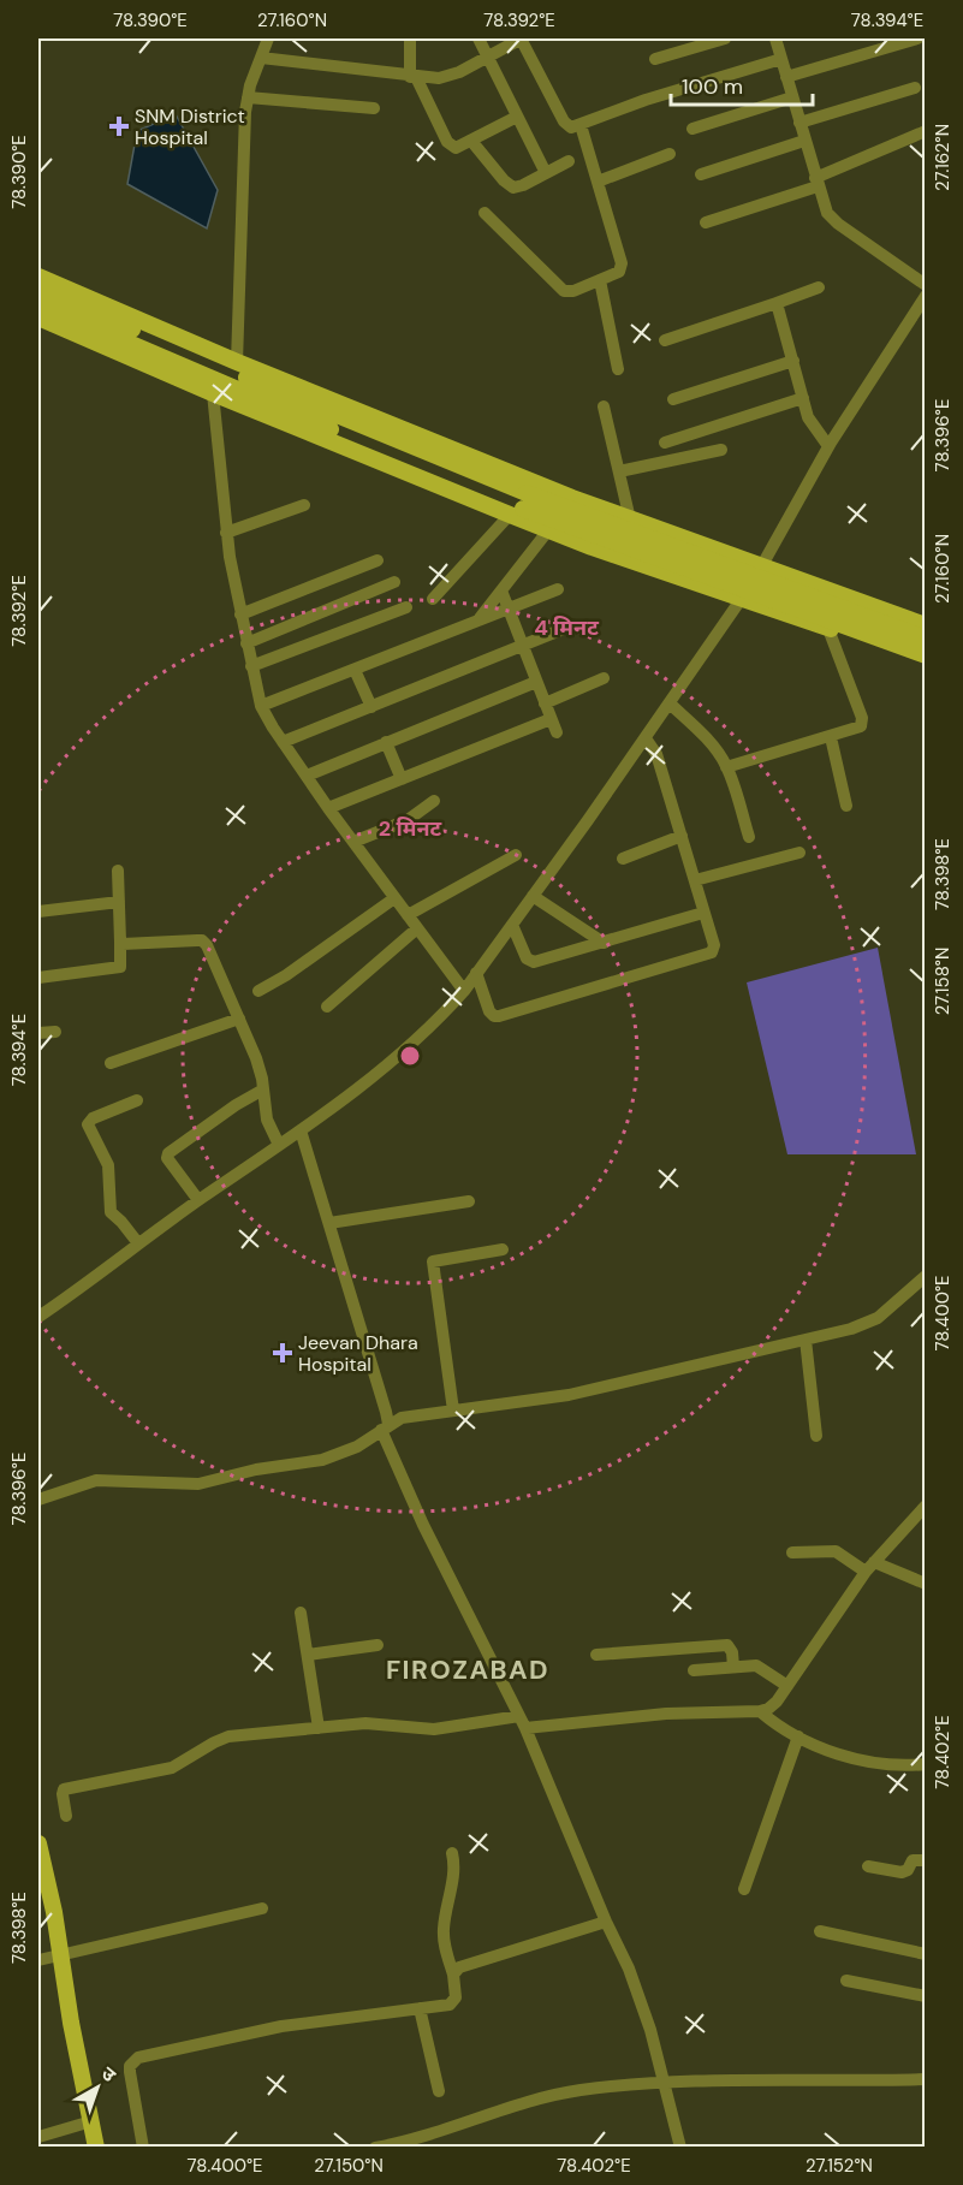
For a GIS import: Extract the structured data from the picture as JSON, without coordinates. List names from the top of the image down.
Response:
{
  "districts": ["FIROZABAD"],
  "places": {
    "health": ["SNM District Hospital", "Jeevan Dhara Hospital"]
  },
  "scale_bar": "100 m",
  "north": "top right",
  "coordinates": [
    "78.390°E",
    "27.160°N",
    "78.392°E",
    "78.394°E",
    "27.162°N",
    "78.396°E",
    "78.398°E",
    "27.158°N",
    "78.400°E",
    "78.402°E",
    "27.150°N",
    "27.152°N"
  ],
  "rings": ["4 मिनट", "2 मिनट"]
}
